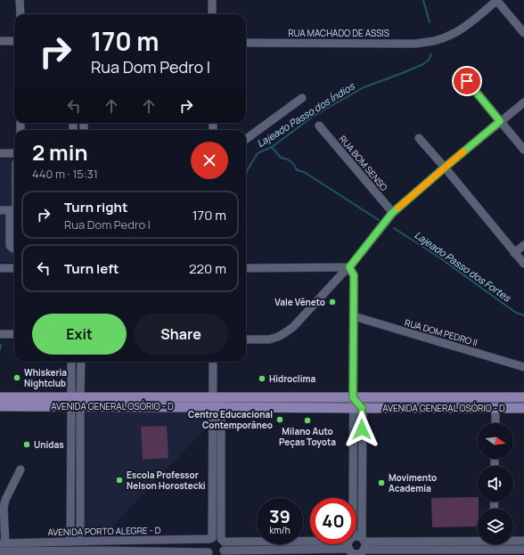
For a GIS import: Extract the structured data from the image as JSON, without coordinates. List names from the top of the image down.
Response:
{
  "streets": {
    "main road": ["AVENIDA GENERAL OSÓRIO - D"],
    "street": [
      "RUA MACHADO DE ASSIS",
      "RUA BOM SENSO",
      "RUA DOM PEDRO II",
      "AVENIDA PORTO ALEGRE - D"
    ]
  },
  "water": ["Lajeado Passo dos Índios", "Lajeado Passo dos Fortes"],
  "places": [
    "Vale Vêneto",
    "Whiskeria Nightclub",
    "Hidroclima",
    "Centro Educacional Contemporâneo",
    "Milano Auto Peças Toyota",
    "Unidas",
    "Escola Professor Nelson Horostecki",
    "Movimento Academia"
  ],
  "north": "right",
  "page": {
    "turn": ["170 m", "Rua Dom Pedro I"],
    "heading": ["2 min", "440 m · 15:31"],
    "list": [
      {
        "name": "Turn right",
        "note": "Rua Dom Pedro I",
        "value": "170 m"
      },
      {
        "name": "Turn left",
        "value": "220 m"
      }
    ],
    "buttons": ["Exit", "Share"],
    "speed": "39 km/h",
    "limit": "40"
  }
}
